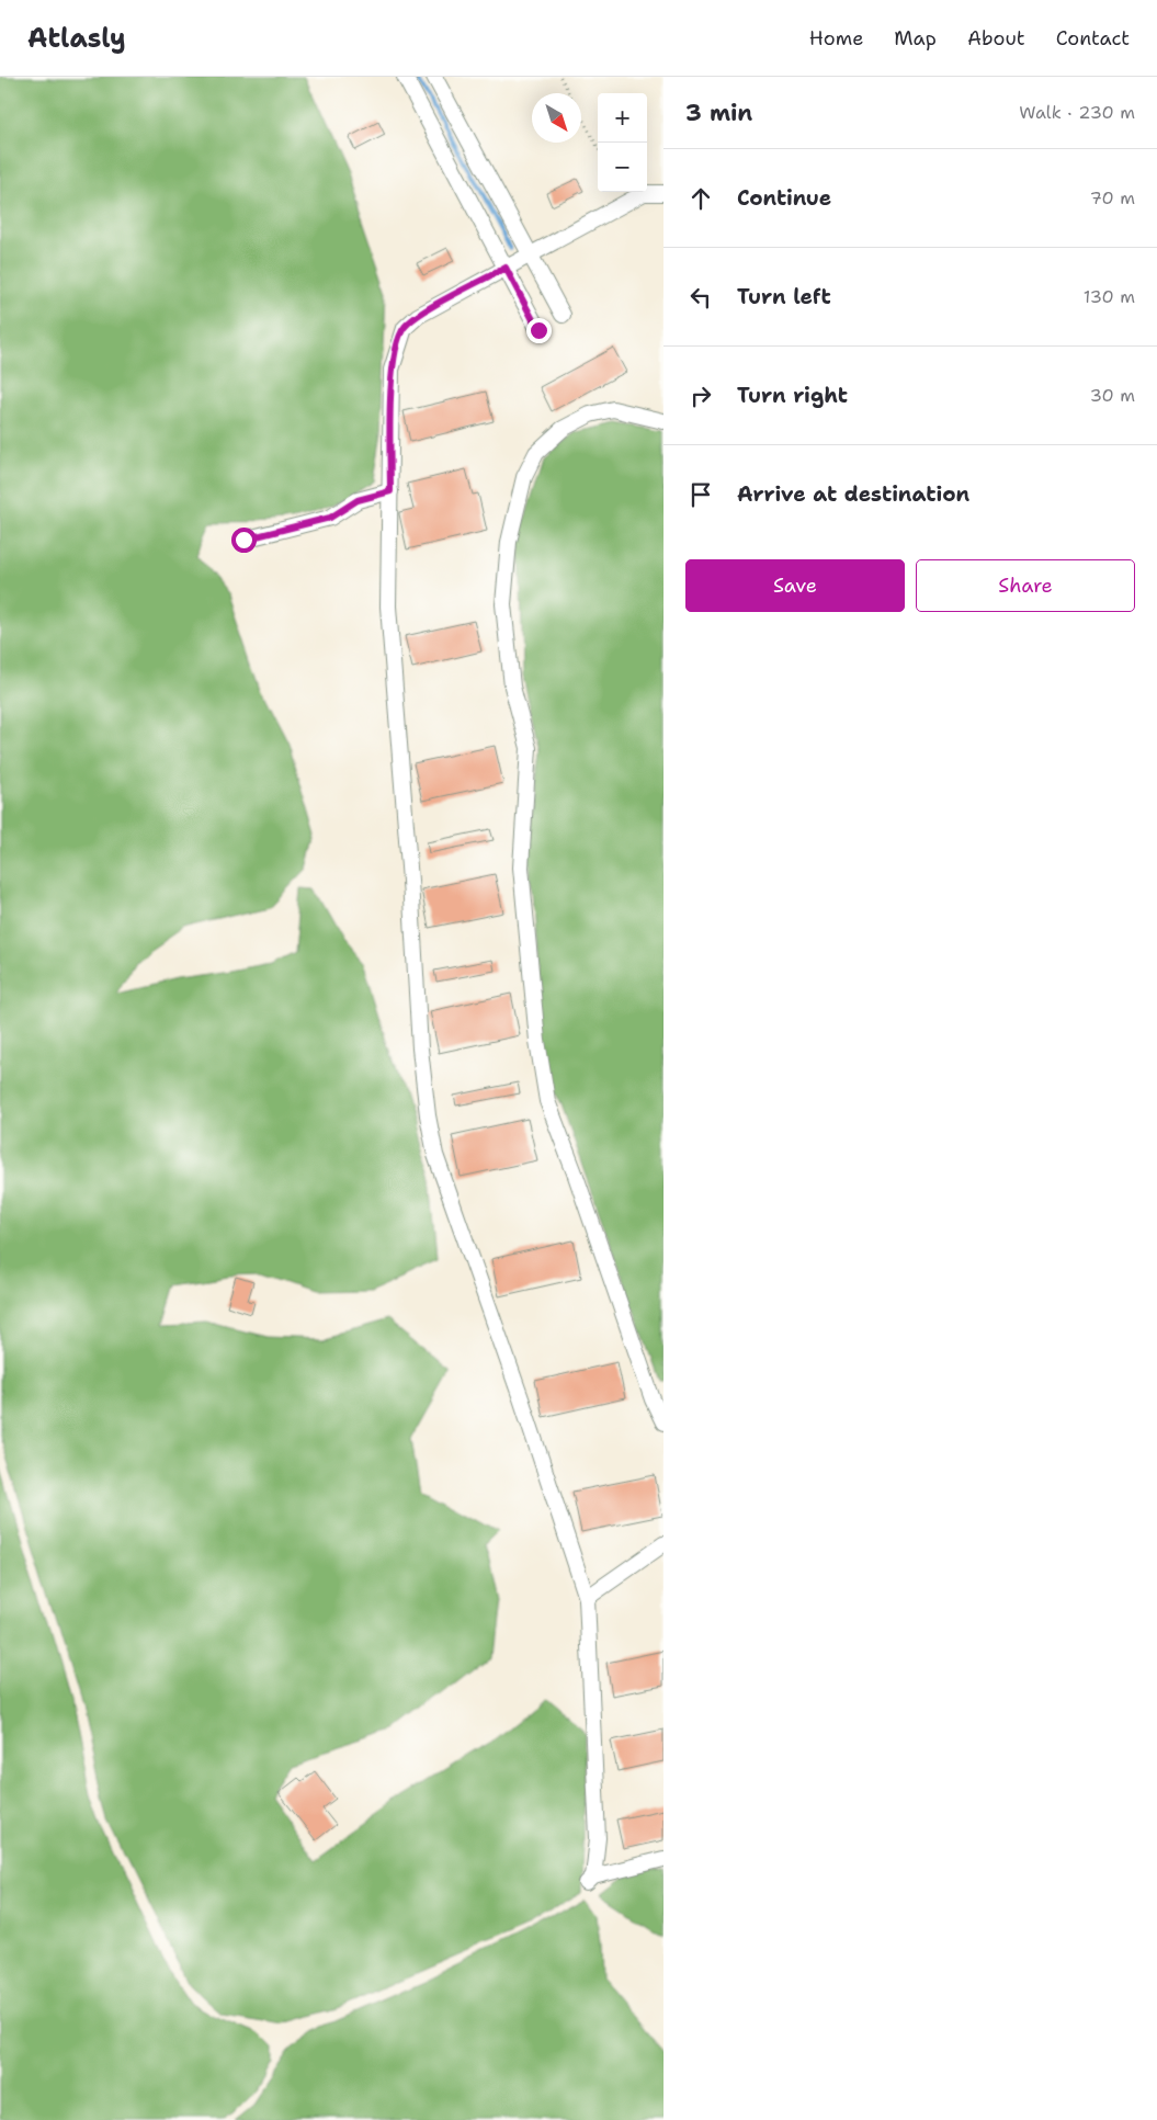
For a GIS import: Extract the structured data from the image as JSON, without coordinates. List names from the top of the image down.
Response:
{
  "north": "bottom right",
  "page": {
    "header": "Atlasly",
    "nav": [
      "Home",
      "Map",
      "About",
      "Contact"
    ],
    "heading": ["3 min", "Walk · 230 m"],
    "map_buttons": ["+", "−"],
    "list": [
      ["Continue", "70 m"],
      ["Turn left", "130 m"],
      ["Turn right", "30 m"],
      "Arrive at destination"
    ],
    "buttons": ["Save", "Share"]
  }
}
